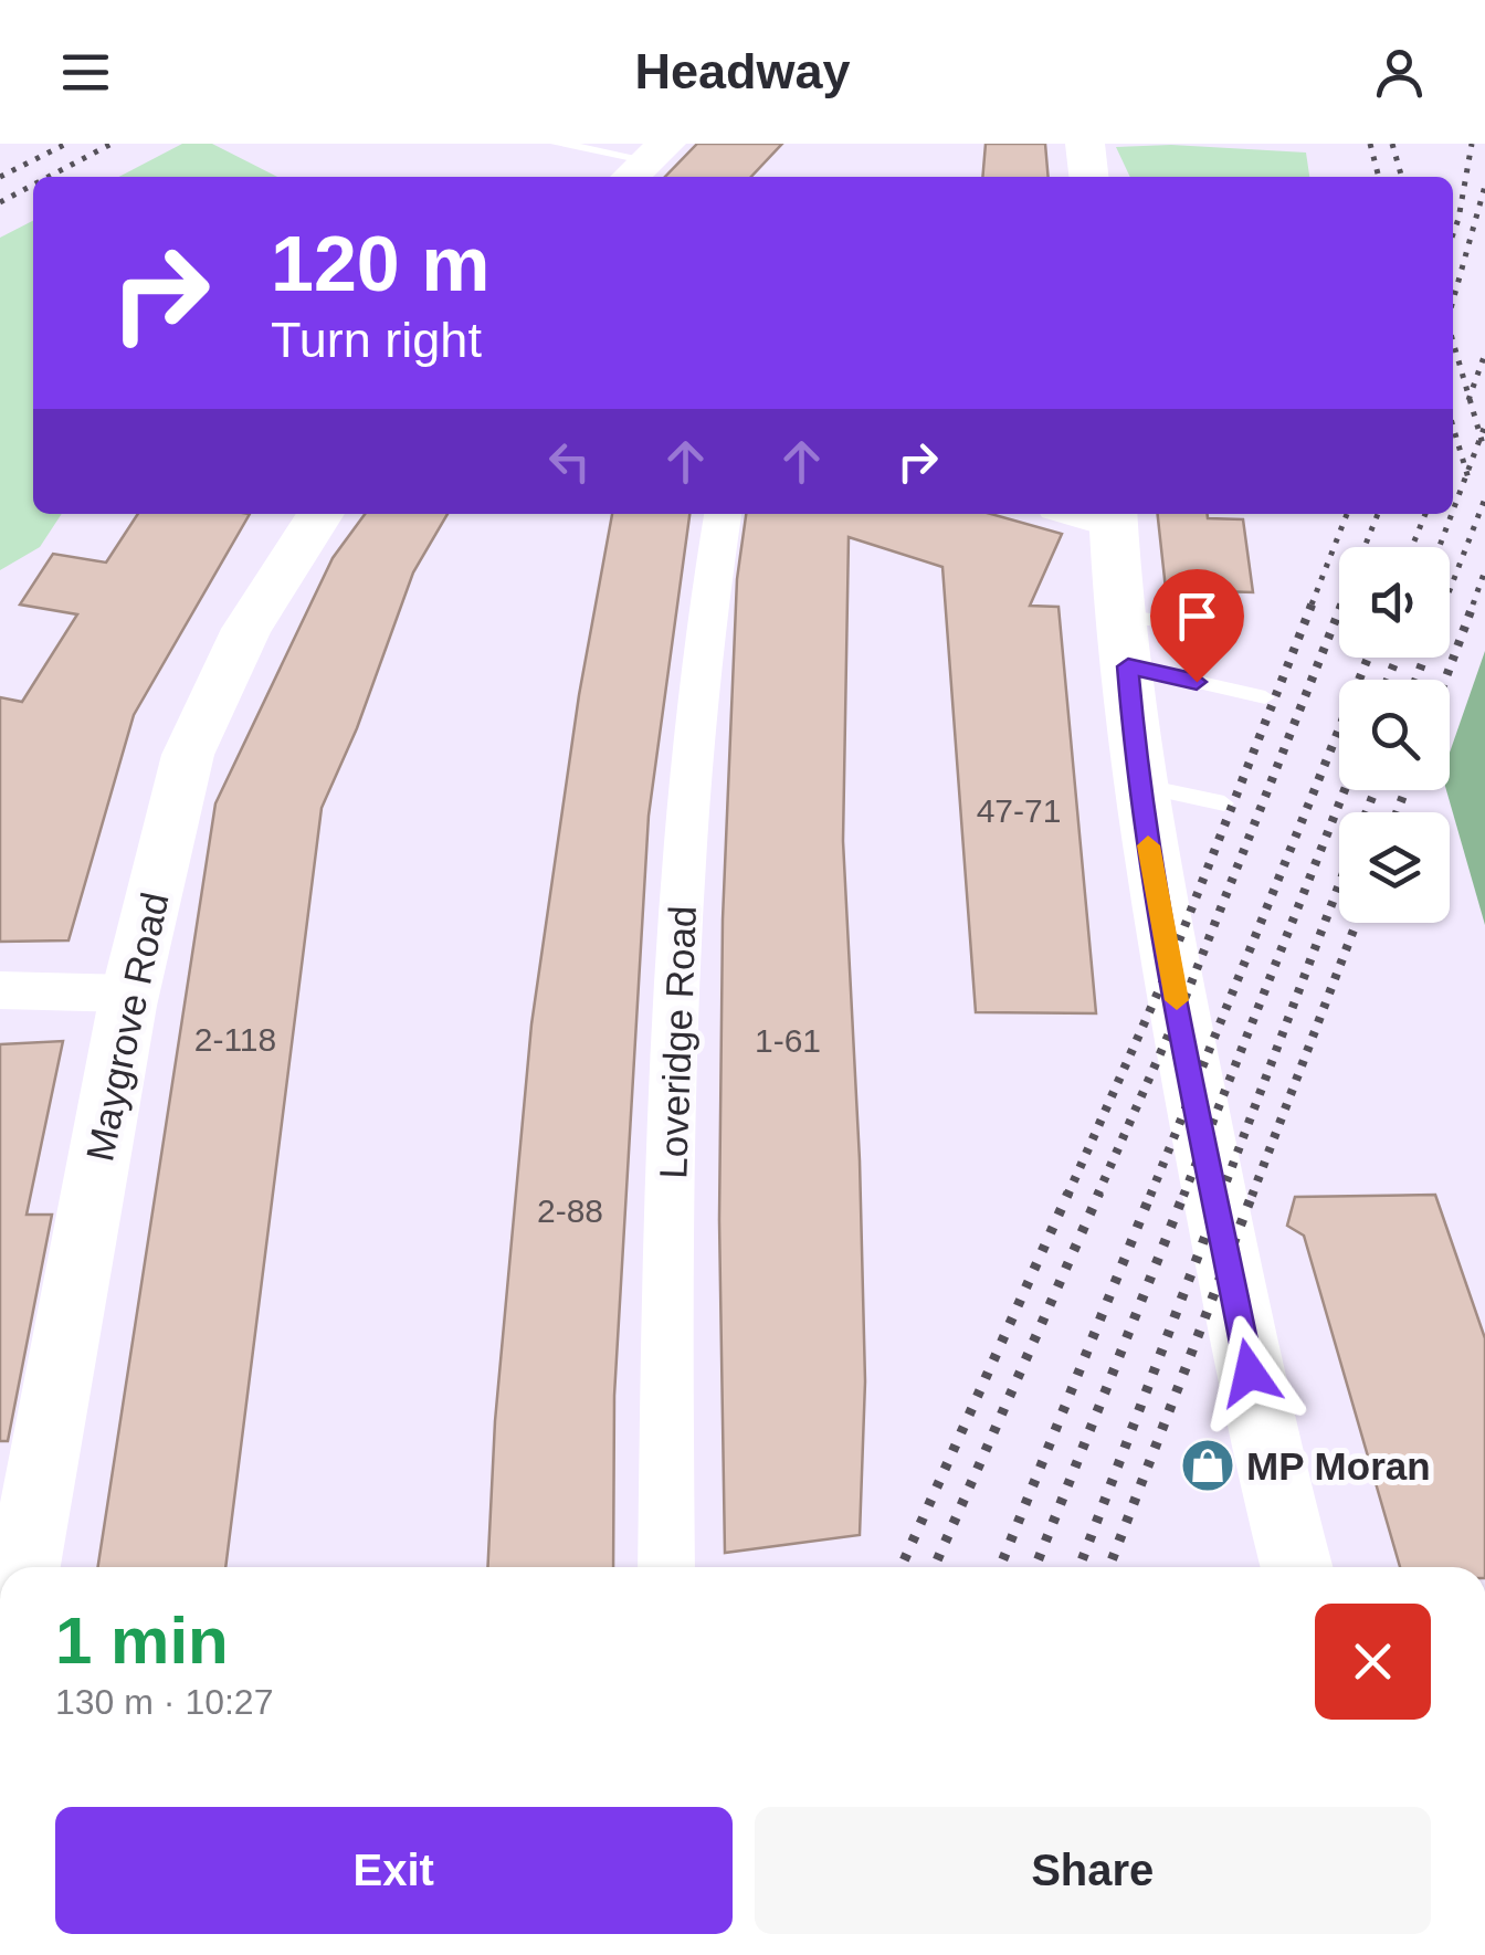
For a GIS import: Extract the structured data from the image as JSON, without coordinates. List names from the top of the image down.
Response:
{
  "streets": {
    "street": ["Maygrove Road", "Loveridge Road"]
  },
  "places": {
    "shop": ["MP Moran"]
  },
  "house_numbers": [
    "47-71",
    "2-118",
    "1-61",
    "2-88"
  ],
  "page": {
    "header": "Headway",
    "turn": ["120 m", "Turn right"],
    "heading": ["1 min", "130 m · 10:27"],
    "buttons": ["Exit", "Share"]
  }
}
